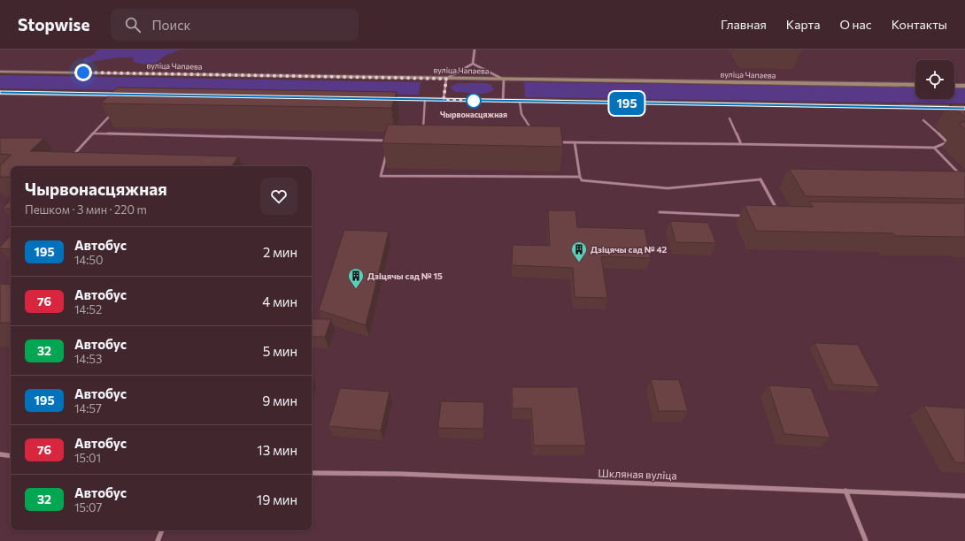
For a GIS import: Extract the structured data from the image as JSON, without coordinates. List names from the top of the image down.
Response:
{
  "streets": {
    "main road": ["вуліца Чапаева"],
    "street": ["Шкляная вуліца"]
  },
  "places": {
    "other": ["Чырвонасцяжная"],
    "building": ["Дзіцячы сад № 42", "Дзіцячы сад № 15"]
  },
  "lines": ["bus line 195"],
  "page": {
    "header": "Stopwise",
    "search": "Поиск",
    "nav": [
      "Главная",
      "Карта",
      "О нас",
      "Контакты"
    ],
    "on_map": "195",
    "heading": ["Чырвонасцяжная", "Пешком · 3 мин · 220 m"],
    "list": [
      {
        "mark": "195",
        "name": "Автобус",
        "note": "14:50",
        "value": "2 мин"
      },
      {
        "mark": "76",
        "name": "Автобус",
        "note": "14:52",
        "value": "4 мин"
      },
      {
        "mark": "32",
        "name": "Автобус",
        "note": "14:53",
        "value": "5 мин"
      },
      {
        "mark": "195",
        "name": "Автобус",
        "note": "14:57",
        "value": "9 мин"
      },
      {
        "mark": "76",
        "name": "Автобус",
        "note": "15:01",
        "value": "13 мин"
      },
      {
        "mark": "32",
        "name": "Автобус",
        "note": "15:07",
        "value": "19 мин"
      }
    ]
  }
}
